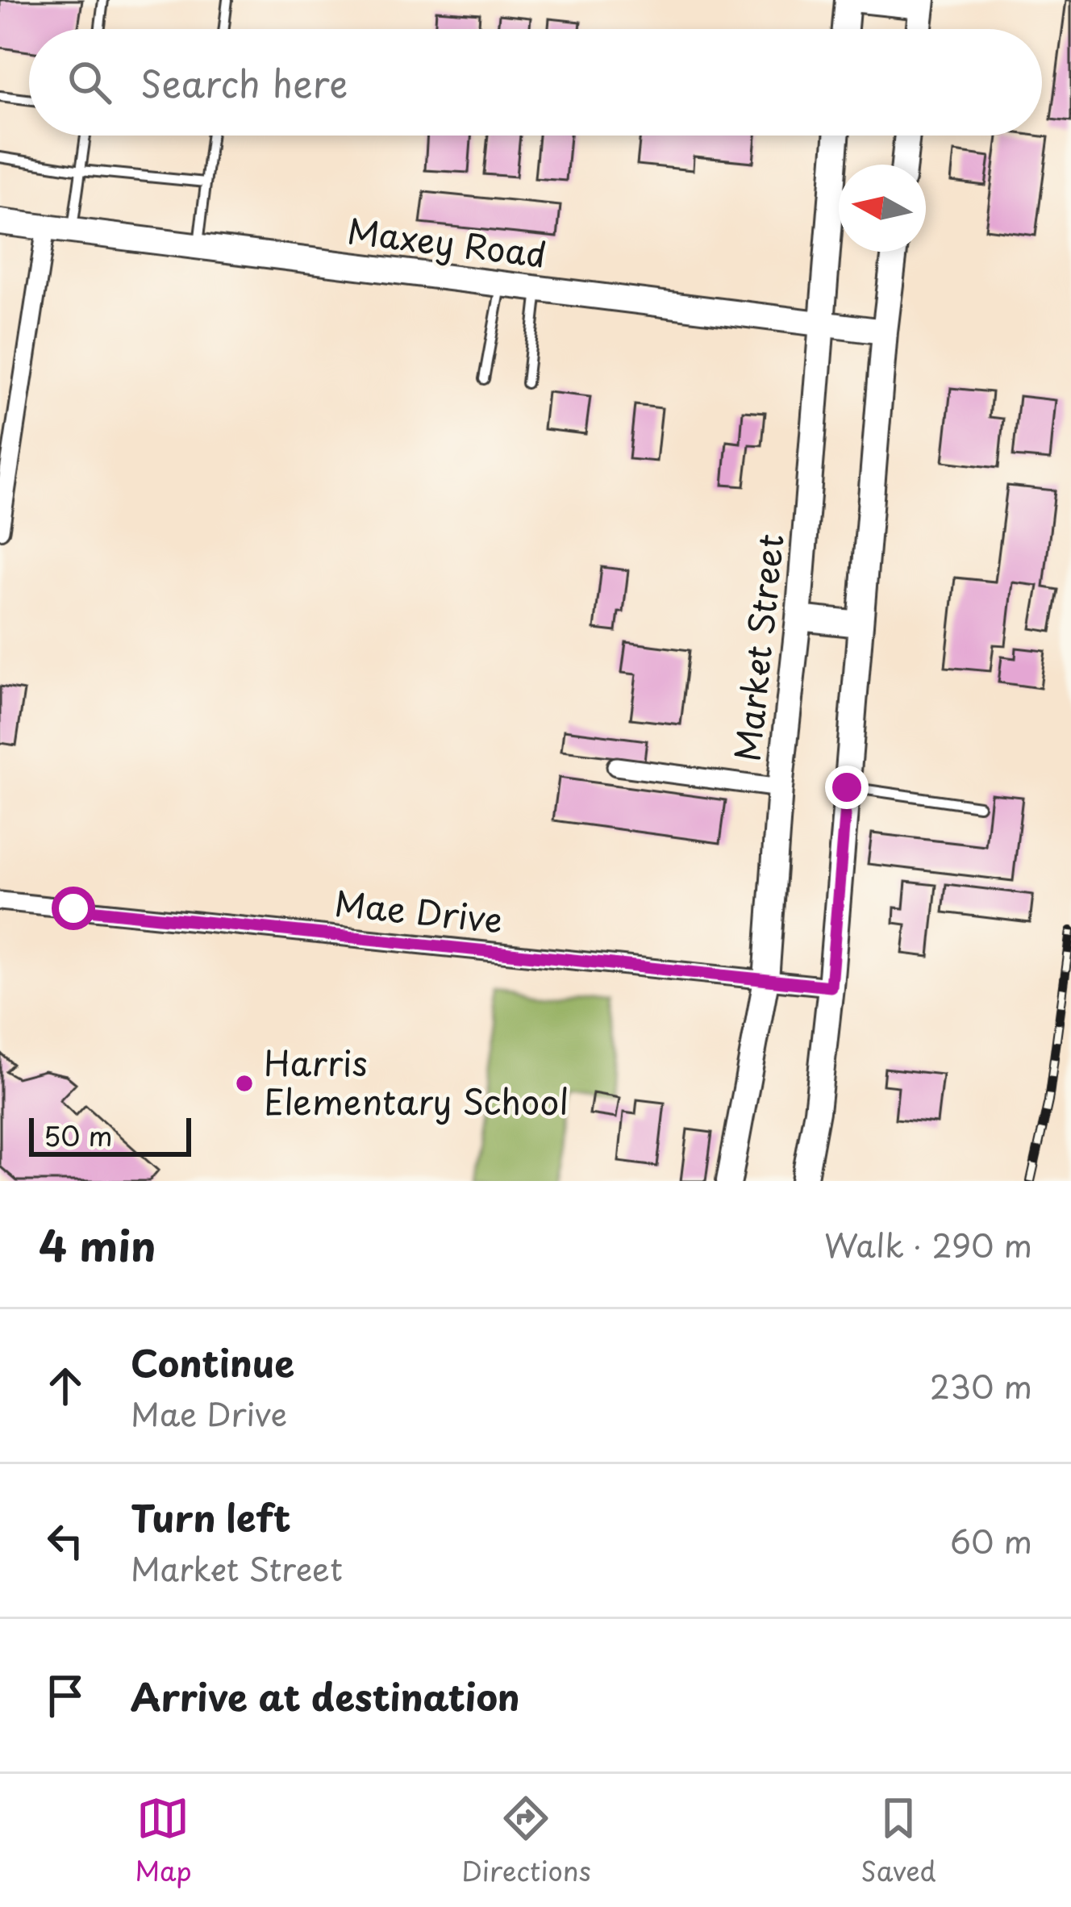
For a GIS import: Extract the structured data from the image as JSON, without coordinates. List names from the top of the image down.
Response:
{
  "streets": {
    "main road": ["Maxey Road", "Market Street"],
    "street": ["Mae Drive"]
  },
  "crossings": [
    ["Maxey Road", "Market Street"],
    ["Market Street", "Mae Drive"]
  ],
  "places": ["Harris Elementary School"],
  "scale_bar": "50 m",
  "north": "left",
  "page": {
    "search": "Search here",
    "scale": "50 m",
    "heading": ["4 min", "Walk · 290 m"],
    "list": [
      ["Continue", "Mae Drive", "230 m"],
      ["Turn left", "Market Street", "60 m"],
      "Arrive at destination"
    ],
    "nav": ["Map", "Directions", "Saved"]
  }
}
